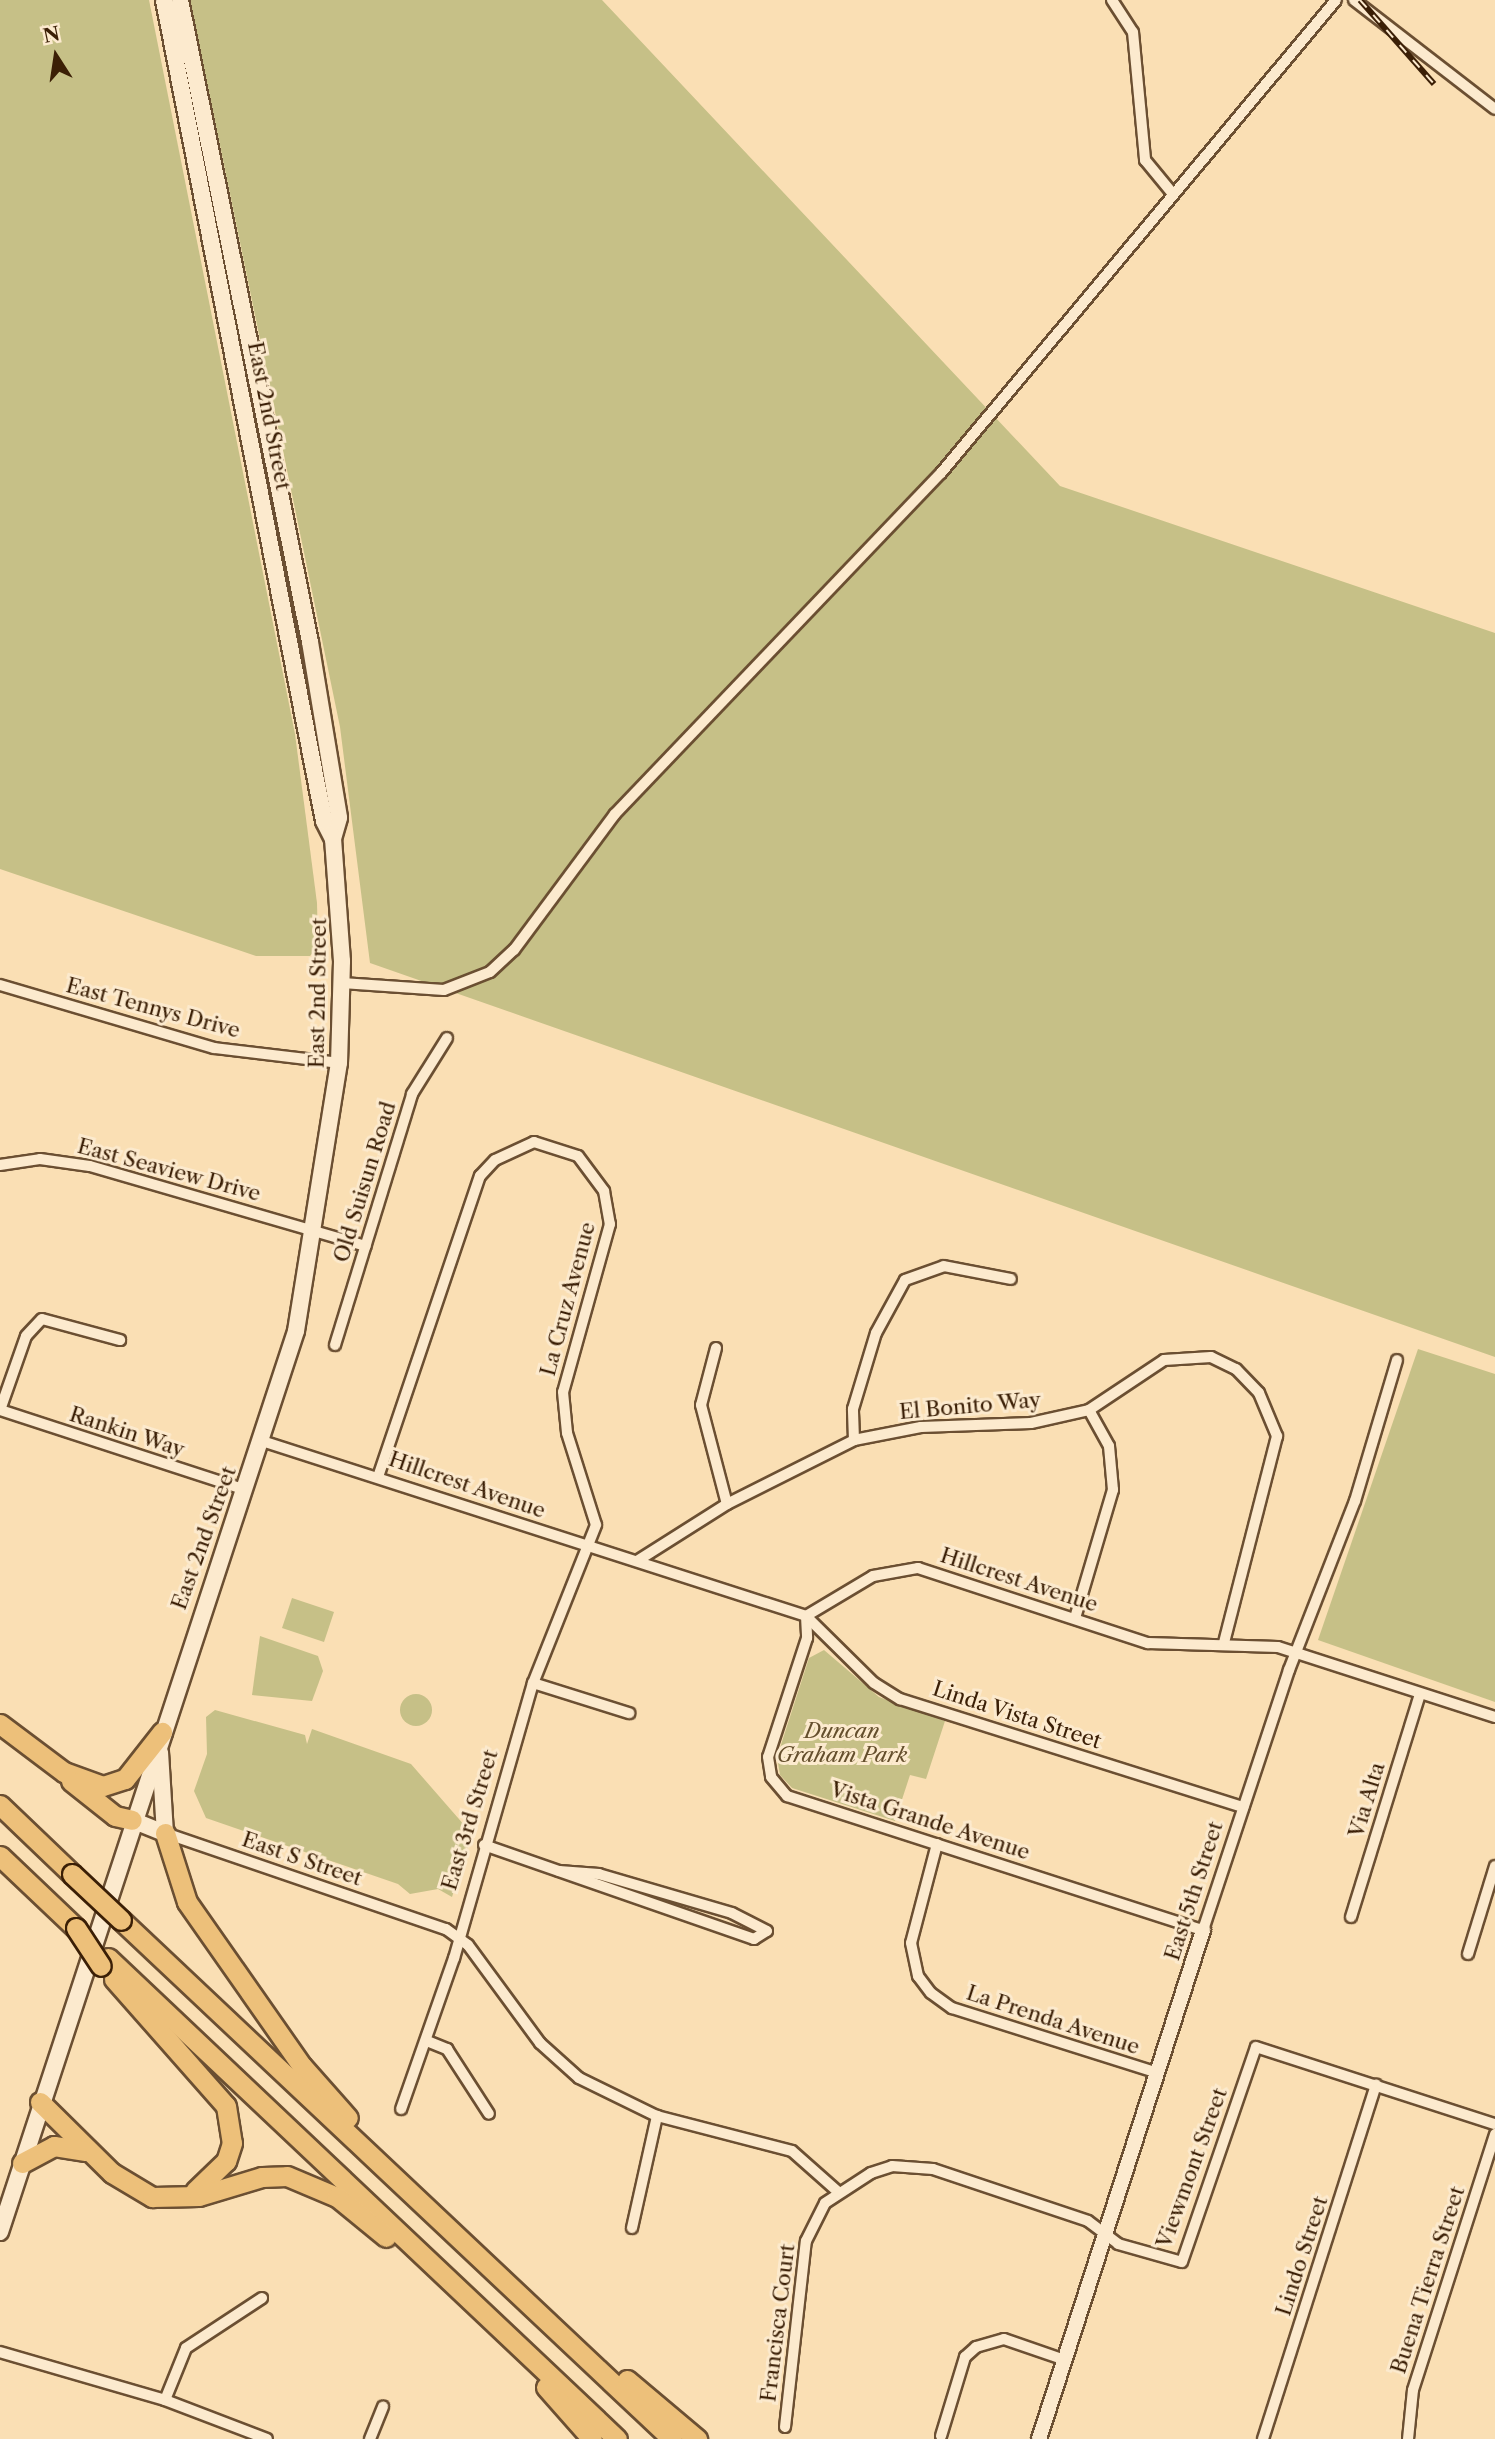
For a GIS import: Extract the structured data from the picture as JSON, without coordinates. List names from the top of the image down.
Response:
{
  "streets": {
    "main road": ["East 2nd Street", "East S Street"],
    "street": [
      "East Tennys Drive",
      "East Seaview Drive",
      "Old Suisun Road",
      "La Cruz Avenue",
      "El Bonito Way",
      "Rankin Way",
      "Hillcrest Avenue",
      "Linda Vista Street",
      "Via Alta",
      "East 3rd Street",
      "Vista Grande Avenue",
      "East 5th Street",
      "La Prenda Avenue",
      "Viewmont Street",
      "Lindo Street",
      "Buena Tierra Street",
      "Francisca Court"
    ]
  },
  "crossings": [
    ["East 2nd Street", "East Tennys Drive"],
    ["East 2nd Street", "East Seaview Drive"],
    ["East 2nd Street", "Rankin Way"],
    ["East 2nd Street", "Hillcrest Avenue"],
    ["East 2nd Street", "East S Street"],
    ["East Seaview Drive", "Old Suisun Road"],
    ["La Cruz Avenue", "Hillcrest Avenue"],
    ["La Cruz Avenue", "East 3rd Street"],
    ["El Bonito Way", "Hillcrest Avenue"],
    ["Hillcrest Avenue", "Linda Vista Street"],
    ["Hillcrest Avenue", "Via Alta"],
    ["Hillcrest Avenue", "East 3rd Street"],
    ["Hillcrest Avenue", "Vista Grande Avenue"],
    ["Hillcrest Avenue", "East 5th Street"],
    ["Linda Vista Street", "Vista Grande Avenue"],
    ["Linda Vista Street", "East 5th Street"],
    ["East 3rd Street", "East S Street"],
    ["Vista Grande Avenue", "East 5th Street"],
    ["Vista Grande Avenue", "La Prenda Avenue"],
    ["East 5th Street", "La Prenda Avenue"],
    ["East 5th Street", "Viewmont Street"],
    ["Viewmont Street", "Lindo Street"],
    ["Viewmont Street", "Francisca Court"]
  ],
  "parks": ["Duncan Graham Park"],
  "north": "top"
}
